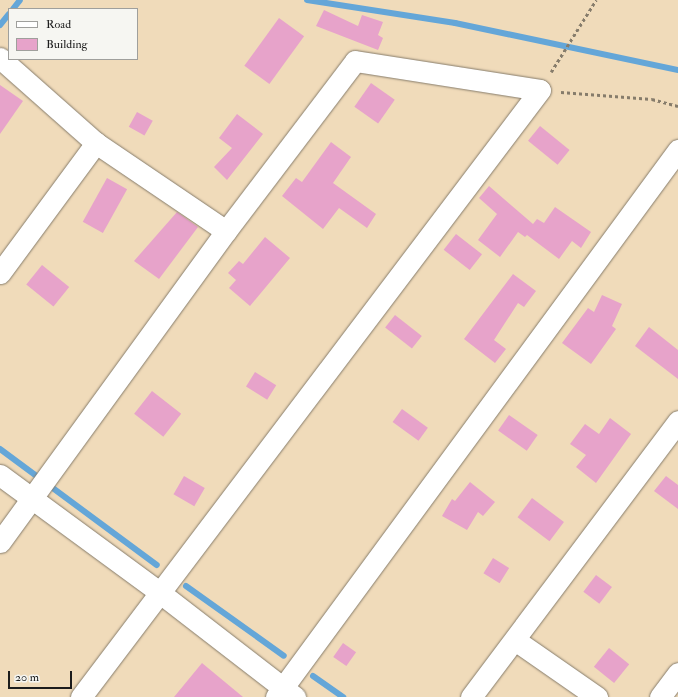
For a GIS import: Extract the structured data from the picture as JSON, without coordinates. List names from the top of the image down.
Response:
{
  "legend": ["Road", "Building"],
  "scale_bar": "20 m"
}
